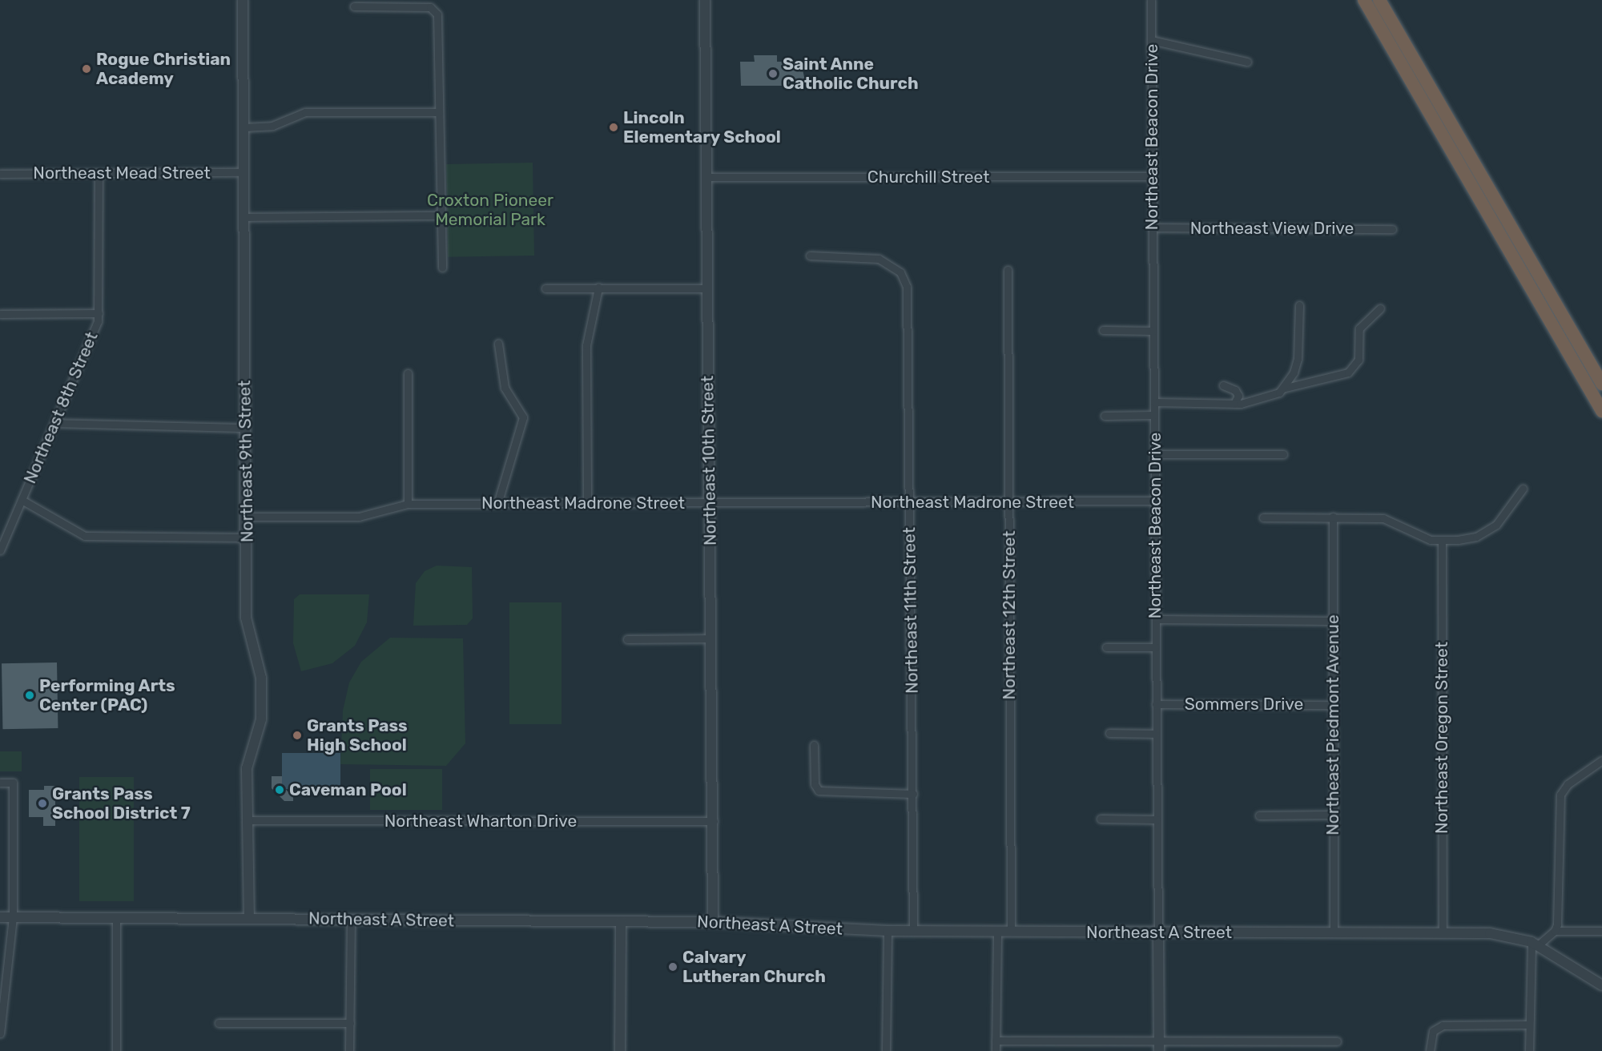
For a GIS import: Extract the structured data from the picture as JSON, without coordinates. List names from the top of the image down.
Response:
{
  "streets": {
    "street": [
      "Northeast Beacon Drive",
      "Northeast Mead Street",
      "Churchill Street",
      "Northeast View Drive",
      "Northeast 8th Street",
      "Northeast 10th Street",
      "Northeast 9th Street",
      "Northeast Madrone Street",
      "Northeast 11th Street",
      "Northeast 12th Street",
      "Sommers Drive",
      "Northeast Piedmont Avenue",
      "Northeast Oregon Street",
      "Northeast Wharton Drive",
      "Northeast A Street"
    ]
  },
  "crossings": [
    ["Northeast Beacon Drive", "Churchill Street"],
    ["Northeast Beacon Drive", "Northeast View Drive"],
    ["Northeast Beacon Drive", "Northeast Madrone Street"],
    ["Northeast Beacon Drive", "Sommers Drive"],
    ["Northeast Beacon Drive", "Northeast A Street"],
    ["Northeast Mead Street", "Northeast 8th Street"],
    ["Northeast Mead Street", "Northeast 9th Street"],
    ["Churchill Street", "Northeast 10th Street"],
    ["Northeast 10th Street", "Northeast Madrone Street"],
    ["Northeast 10th Street", "Northeast Wharton Drive"],
    ["Northeast 10th Street", "Northeast A Street"],
    ["Northeast 9th Street", "Northeast Madrone Street"],
    ["Northeast 9th Street", "Northeast Wharton Drive"],
    ["Northeast 9th Street", "Northeast A Street"],
    ["Northeast Madrone Street", "Northeast 11th Street"],
    ["Northeast Madrone Street", "Northeast 12th Street"],
    ["Northeast 11th Street", "Northeast A Street"],
    ["Northeast 12th Street", "Northeast A Street"],
    ["Sommers Drive", "Northeast Piedmont Avenue"],
    ["Northeast Piedmont Avenue", "Northeast A Street"],
    ["Northeast Oregon Street", "Northeast A Street"]
  ],
  "parks": ["Croxton Pioneer Memorial Park"],
  "places": [
    "Rogue Christian Academy",
    "Saint Anne Catholic Church",
    "Lincoln Elementary School",
    "Performing Arts Center (PAC)",
    "Grants Pass High School",
    "Caveman Pool",
    "Grants Pass School District 7",
    "Calvary Lutheran Church"
  ]
}
